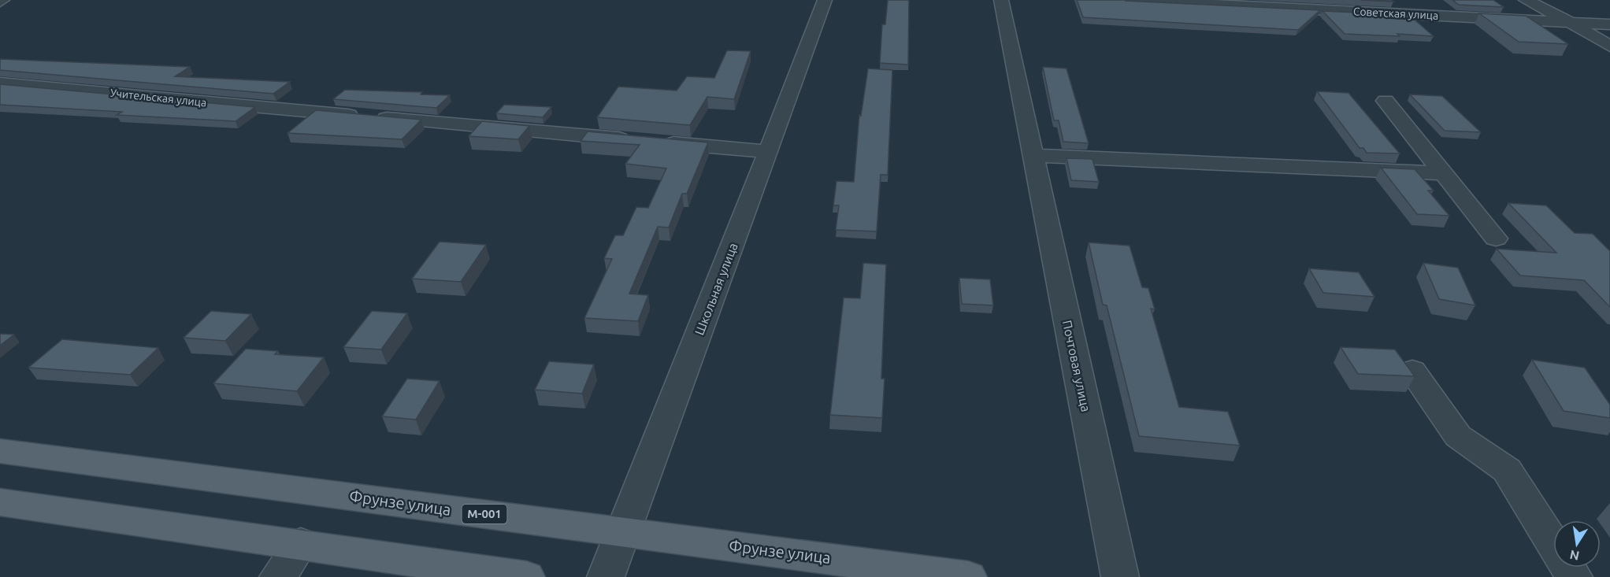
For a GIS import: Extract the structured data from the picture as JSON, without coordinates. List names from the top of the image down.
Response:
{
  "streets": {
    "main road": ["Фрунзе улица", "M-001"],
    "street": [
      "Советская улица",
      "Учительская улица",
      "Школьная улица",
      "Почтовая улица"
    ]
  },
  "crossings": [
    ["Учительская улица", "Школьная улица"],
    ["Школьная улица", "Фрунзе улица"]
  ],
  "north": "bottom"
}
